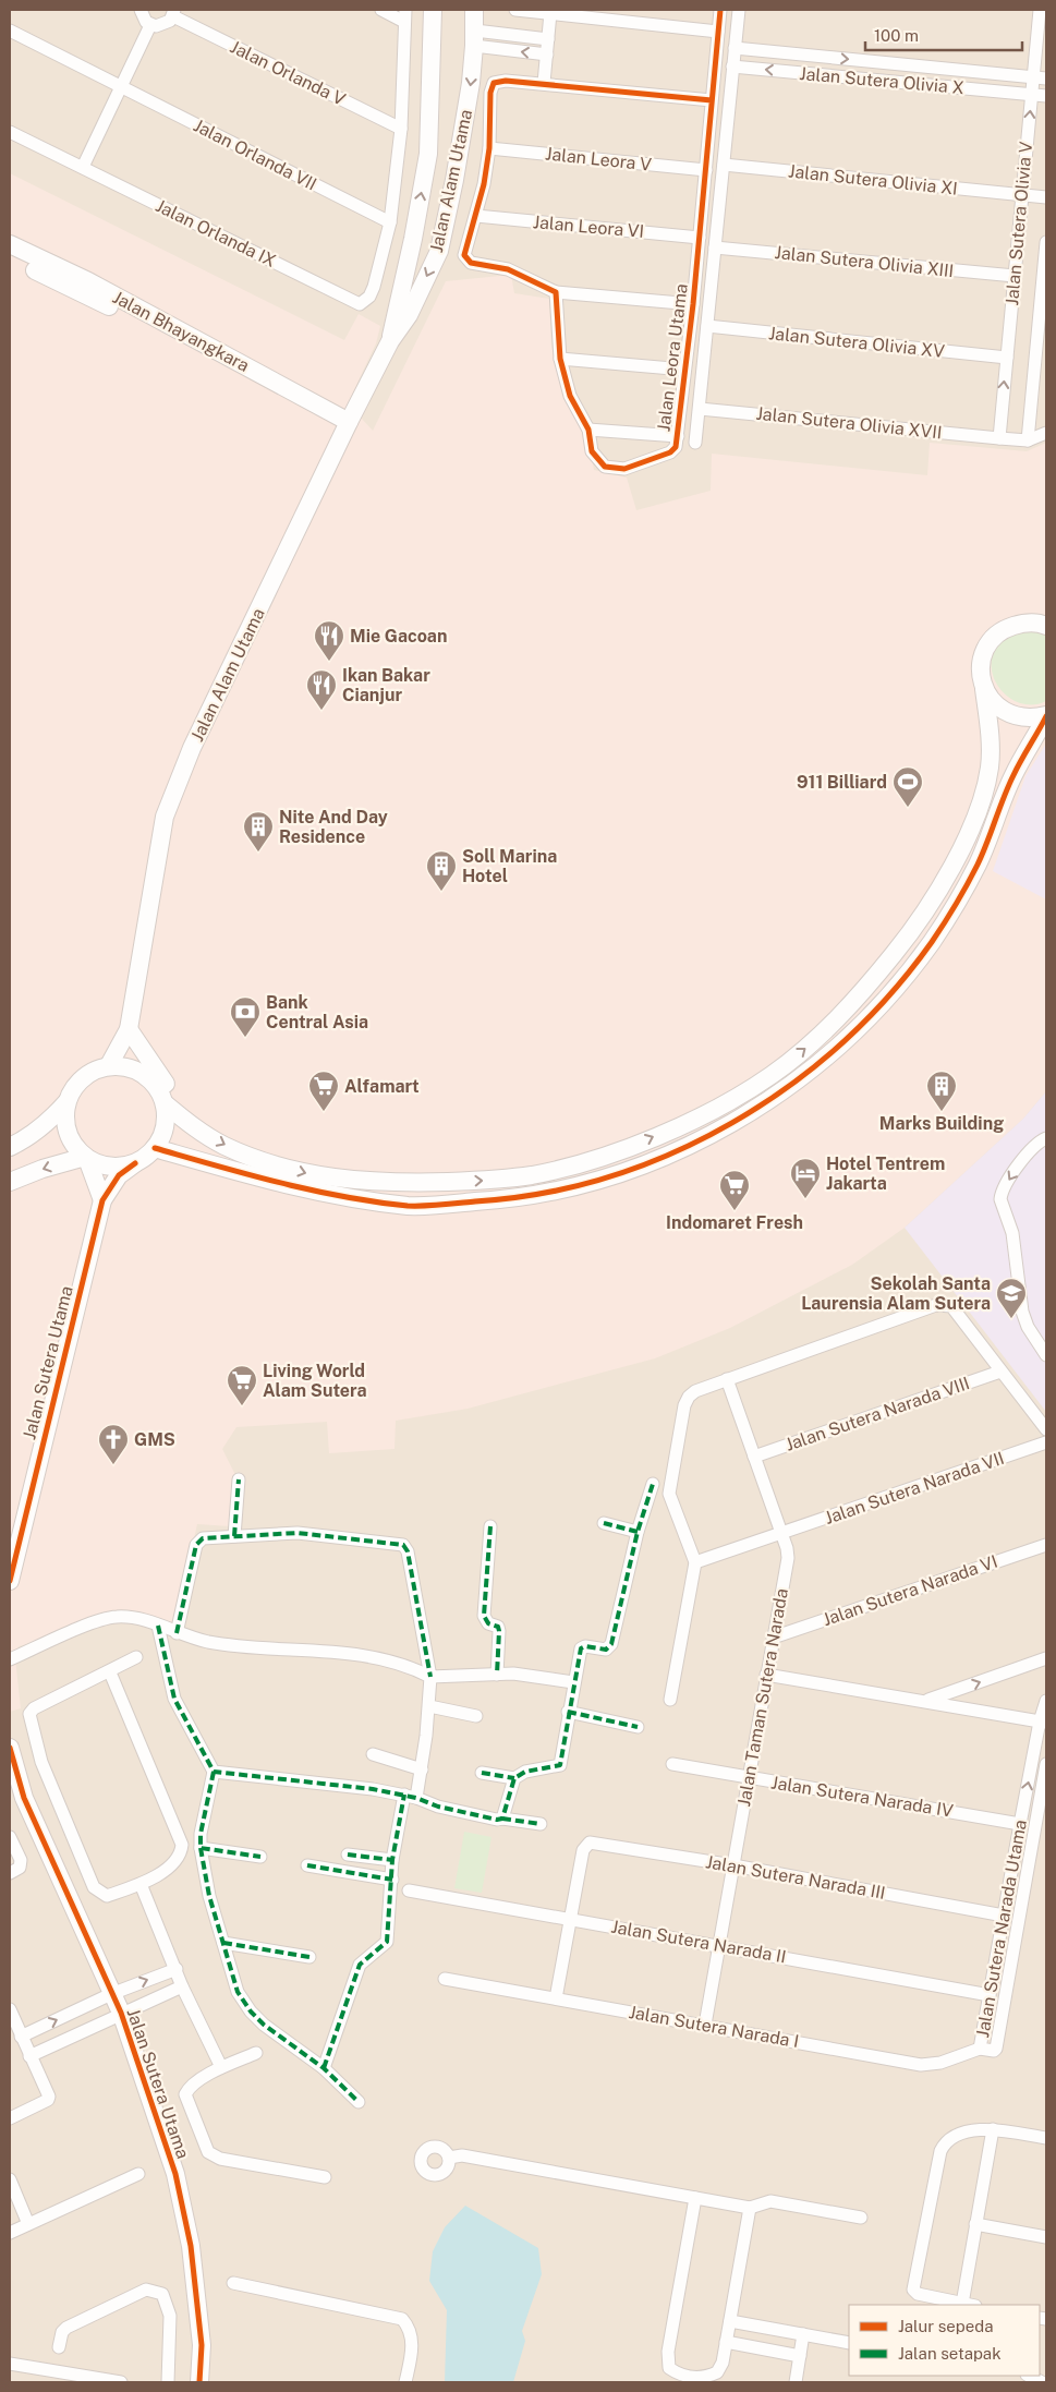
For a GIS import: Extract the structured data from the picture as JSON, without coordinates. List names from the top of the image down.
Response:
{
  "streets": {
    "main road": ["Jalan Alam Utama", "Jalan Bhayangkara", "Jalan Sutera Utama"],
    "street": [
      "Jalan Orlanda V",
      "Jalan Sutera Olivia X",
      "Jalan Orlanda VII",
      "Jalan Leora V",
      "Jalan Sutera Olivia XI",
      "Jalan Sutera Olivia V",
      "Jalan Leora VI",
      "Jalan Orlanda IX",
      "Jalan Sutera Olivia XIII",
      "Jalan Sutera Olivia XV",
      "Jalan Leora Utama",
      "Jalan Sutera Olivia XVII",
      "Jalan Sutera Narada VIII",
      "Jalan Sutera Narada VII",
      "Jalan Sutera Narada VI",
      "Jalan Taman Sutera Narada",
      "Jalan Sutera Narada IV",
      "Jalan Sutera Narada III",
      "Jalan Sutera Narada Utama",
      "Jalan Sutera Narada II",
      "Jalan Sutera Narada I"
    ]
  },
  "crossings": [
    ["Jalan Sutera Olivia X", "Jalan Sutera Olivia V"],
    ["Jalan Orlanda VII", "Jalan Orlanda IX"],
    ["Jalan Leora V", "Jalan Leora Utama"],
    ["Jalan Sutera Olivia XI", "Jalan Sutera Olivia V"],
    ["Jalan Alam Utama", "Jalan Bhayangkara"],
    ["Jalan Alam Utama", "Jalan Sutera Utama"],
    ["Jalan Sutera Olivia V", "Jalan Sutera Olivia XIII"],
    ["Jalan Sutera Olivia V", "Jalan Sutera Olivia XV"],
    ["Jalan Sutera Olivia V", "Jalan Sutera Olivia XVII"],
    ["Jalan Leora VI", "Jalan Leora Utama"],
    ["Jalan Sutera Narada VIII", "Jalan Taman Sutera Narada"],
    ["Jalan Sutera Narada VII", "Jalan Taman Sutera Narada"],
    ["Jalan Sutera Narada VI", "Jalan Taman Sutera Narada"],
    ["Jalan Taman Sutera Narada", "Jalan Sutera Narada IV"],
    ["Jalan Taman Sutera Narada", "Jalan Sutera Narada III"],
    ["Jalan Taman Sutera Narada", "Jalan Sutera Narada II"],
    ["Jalan Taman Sutera Narada", "Jalan Sutera Narada I"],
    ["Jalan Sutera Narada IV", "Jalan Sutera Narada Utama"],
    ["Jalan Sutera Narada III", "Jalan Sutera Narada Utama"],
    ["Jalan Sutera Narada III", "Jalan Sutera Narada II"],
    ["Jalan Sutera Narada Utama", "Jalan Sutera Narada II"],
    ["Jalan Sutera Narada Utama", "Jalan Sutera Narada I"]
  ],
  "places": {
    "restaurant": ["Mie Gacoan", "Ikan Bakar Cianjur"],
    "sports": ["911 Billiard"],
    "building": ["Nite And Day Residence", "Soll Marina Hotel", "Marks Building"],
    "bank": ["Bank Central Asia"],
    "supermarket": ["Alfamart", "Indomaret Fresh", "Living World Alam Sutera"],
    "hotel": ["Hotel Tentrem Jakarta"],
    "school or university": ["Sekolah Santa Laurensia Alam Sutera"],
    "church": ["GMS"]
  },
  "legend": ["Jalur sepeda", "Jalan setapak"],
  "scale_bar": "100 m"
}
